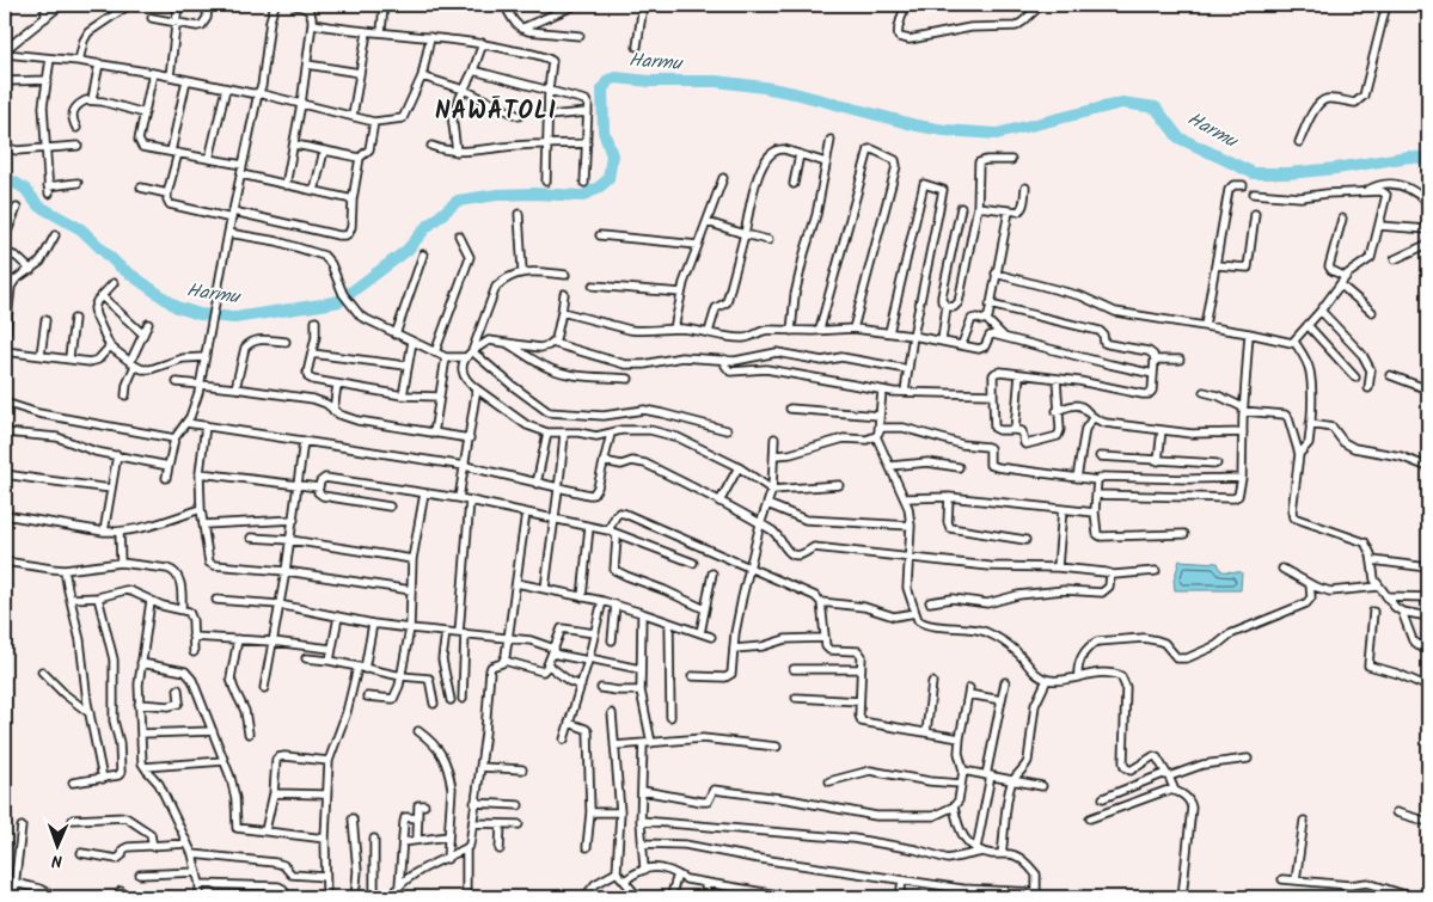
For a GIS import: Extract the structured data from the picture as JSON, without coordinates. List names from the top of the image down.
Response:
{
  "districts": ["NAWĀTOLI"],
  "water": ["Harmu"],
  "north": "bottom"
}
